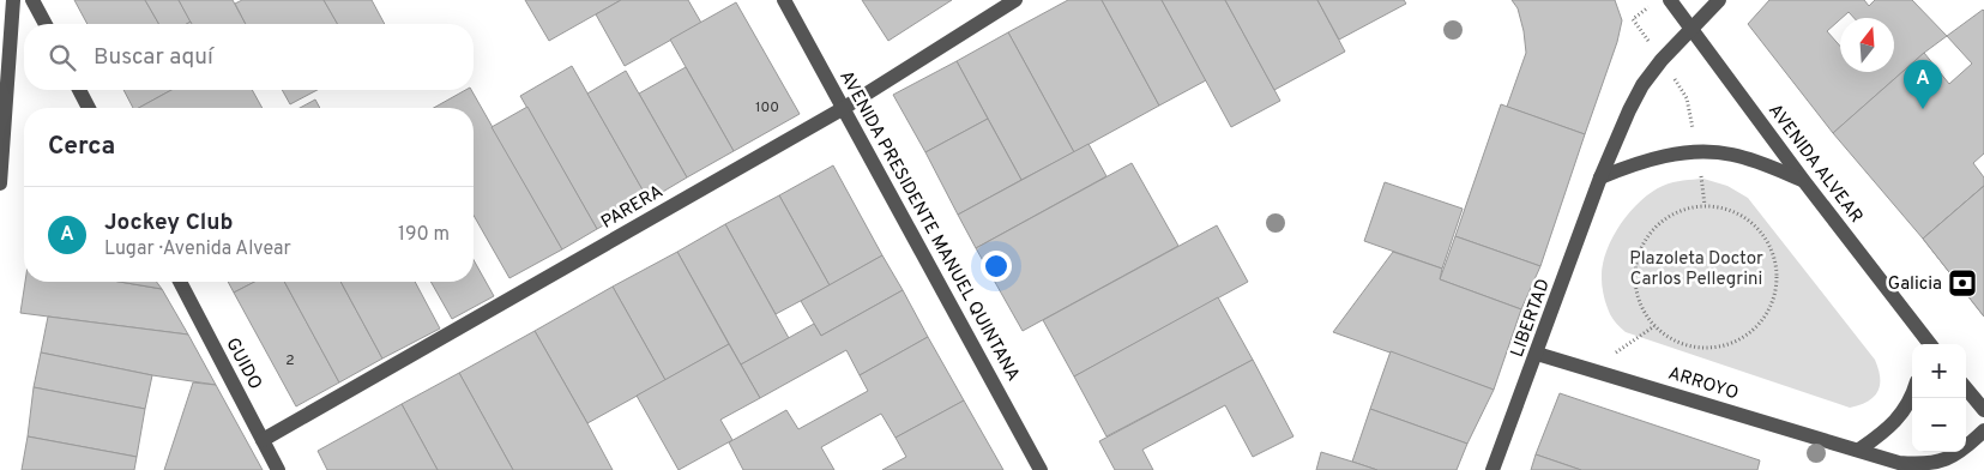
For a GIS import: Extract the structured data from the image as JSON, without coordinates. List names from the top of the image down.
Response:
{
  "streets": {
    "street": [
      "AVENIDA ALVEAR",
      "PARERA",
      "AVENIDA PRESIDENTE MANUEL QUINTANA",
      "LIBERTAD",
      "GUIDO",
      "ARROYO"
    ]
  },
  "crossings": [
    ["AVENIDA ALVEAR", "LIBERTAD"],
    ["PARERA", "AVENIDA PRESIDENTE MANUEL QUINTANA"],
    ["PARERA", "GUIDO"],
    ["LIBERTAD", "ARROYO"]
  ],
  "parks": ["Plazoleta Doctor Carlos Pellegrini"],
  "places": {
    "bank": ["Galicia"]
  },
  "house_numbers": ["100", "2"],
  "north": "top",
  "page": {
    "search": "Buscar aquí",
    "pins": "A",
    "heading": "Cerca",
    "list": [
      {
        "mark": "A",
        "name": "Jockey Club",
        "note": "Lugar · Avenida Alvear",
        "value": "190 m"
      }
    ],
    "map_buttons": ["+", "−"]
  }
}
